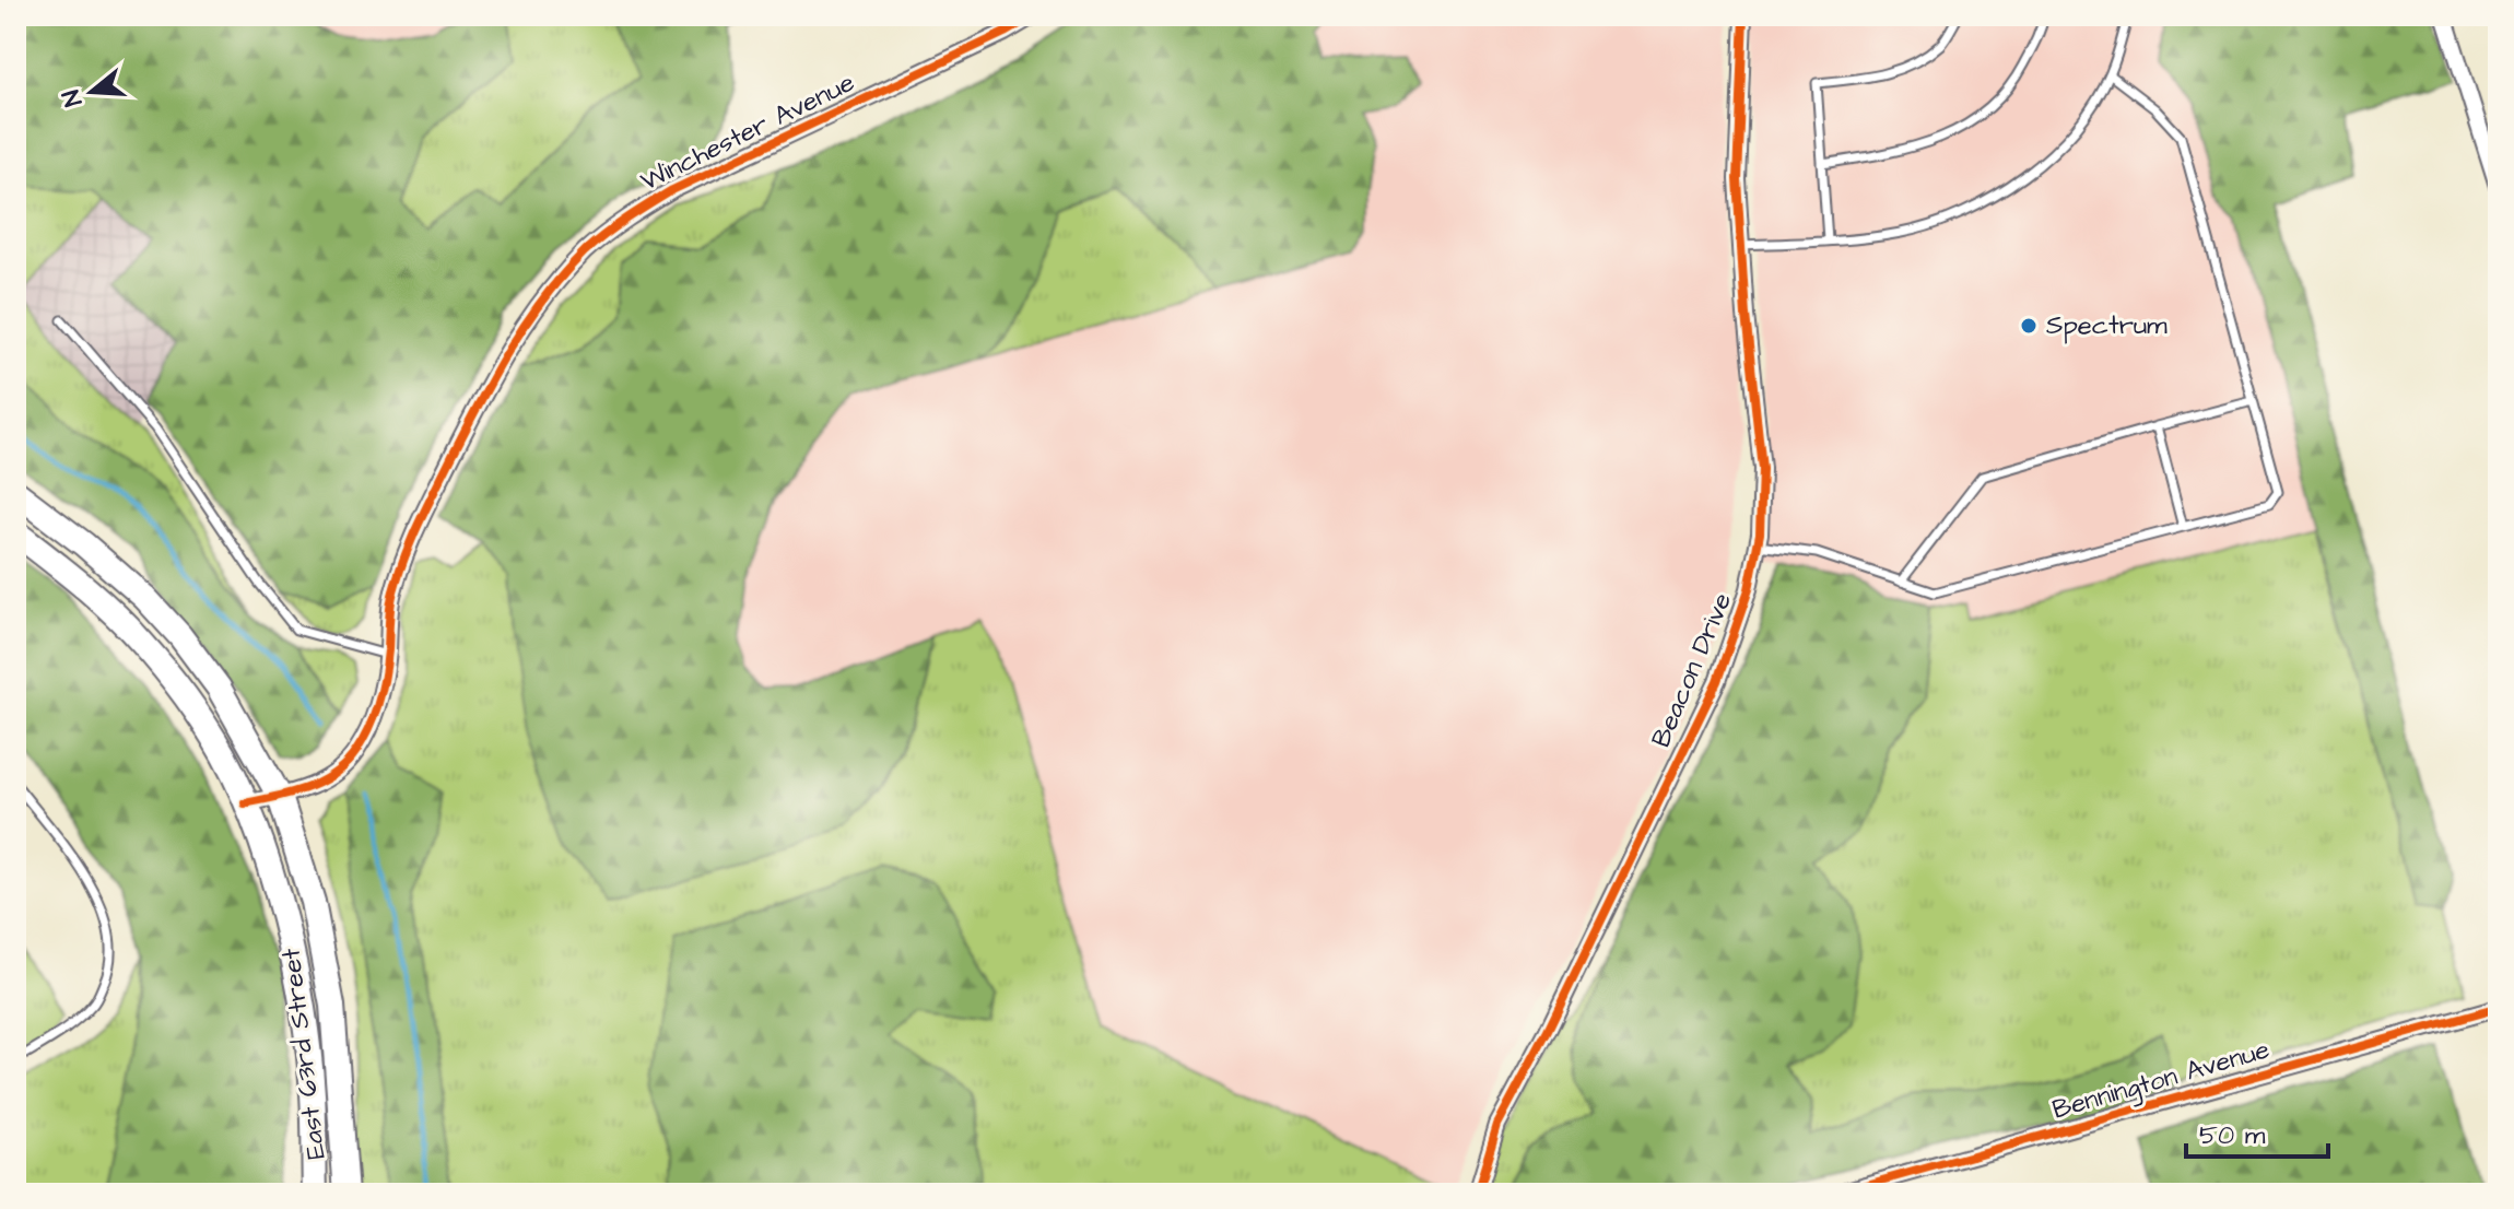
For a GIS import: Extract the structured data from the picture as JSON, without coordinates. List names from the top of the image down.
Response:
{
  "streets": {
    "main road": ["East 63rd Street"],
    "street": ["Winchester Avenue", "Beacon Drive", "Bennington Avenue"]
  },
  "crossings": [
    ["Winchester Avenue", "East 63rd Street"]
  ],
  "places": ["Spectrum"],
  "scale_bar": "50 m",
  "north": "left"
}
